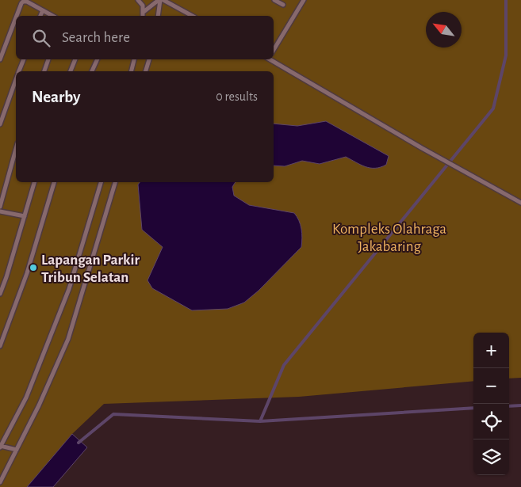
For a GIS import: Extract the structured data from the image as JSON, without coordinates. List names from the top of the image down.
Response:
{
  "parks": ["Kompleks Olahraga Jakabaring"],
  "places": ["Lapangan Parkir Tribun Selatan"],
  "north": "top left",
  "page": {
    "search": "Search here",
    "heading": ["Nearby", "0 results"],
    "map_buttons": ["+", "−"]
  }
}
